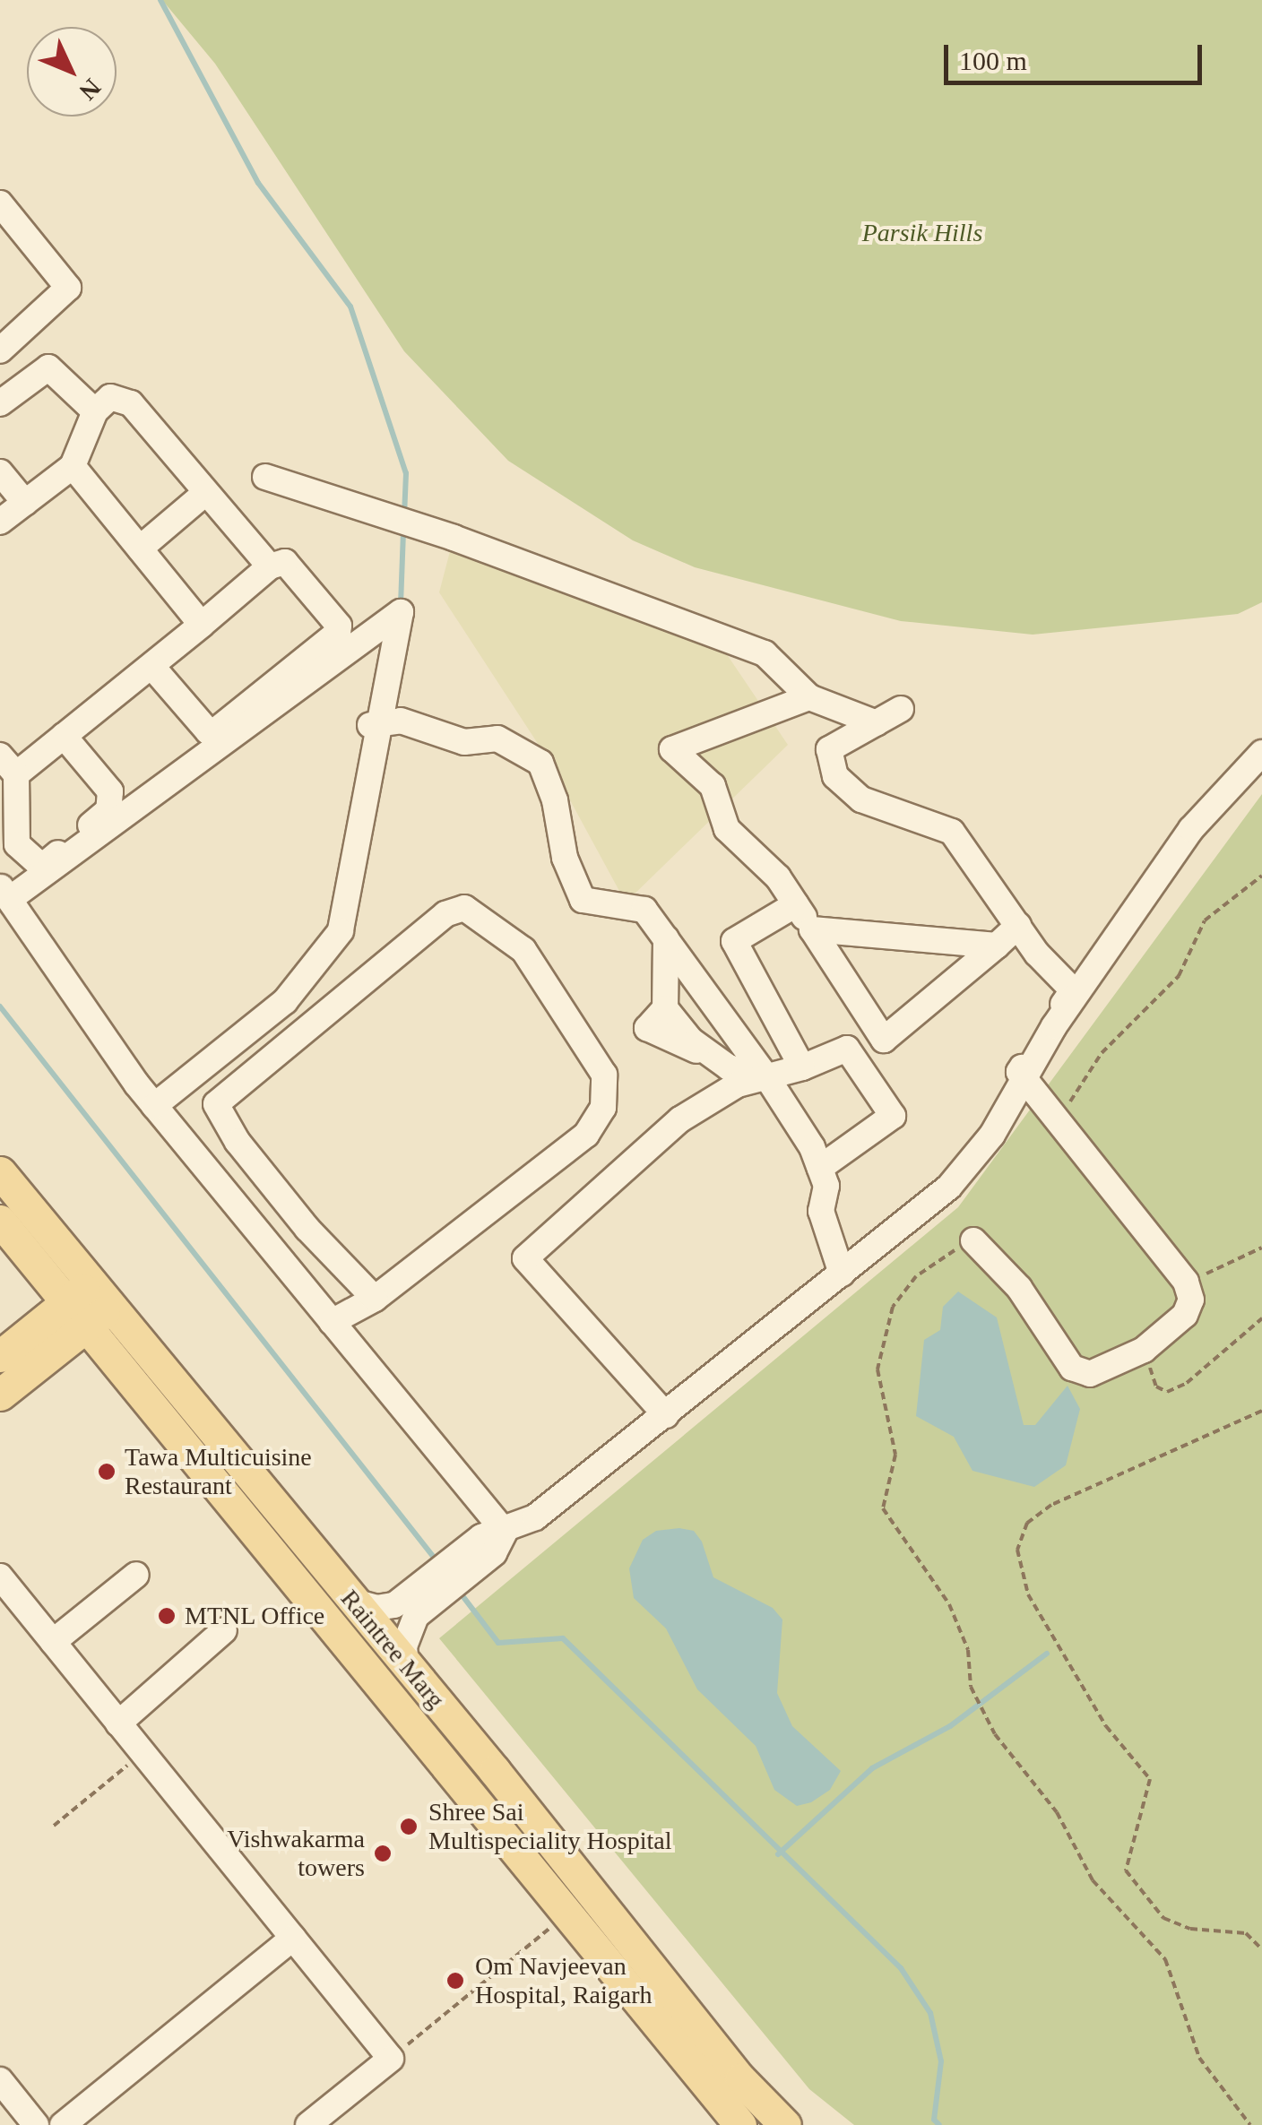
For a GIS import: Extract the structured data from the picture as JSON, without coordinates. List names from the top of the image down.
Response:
{
  "streets": {
    "main road": ["Raintree Marg"]
  },
  "parks": ["Parsik Hills"],
  "places": [
    "Tawa Multicuisine Restaurant",
    "MTNL Office",
    "Shree Sai Multispeciality Hospital",
    "Vishwakarma towers",
    "Om Navjeevan Hospital, Raigarh"
  ],
  "scale_bar": "100 m",
  "north": "bottom right"
}
